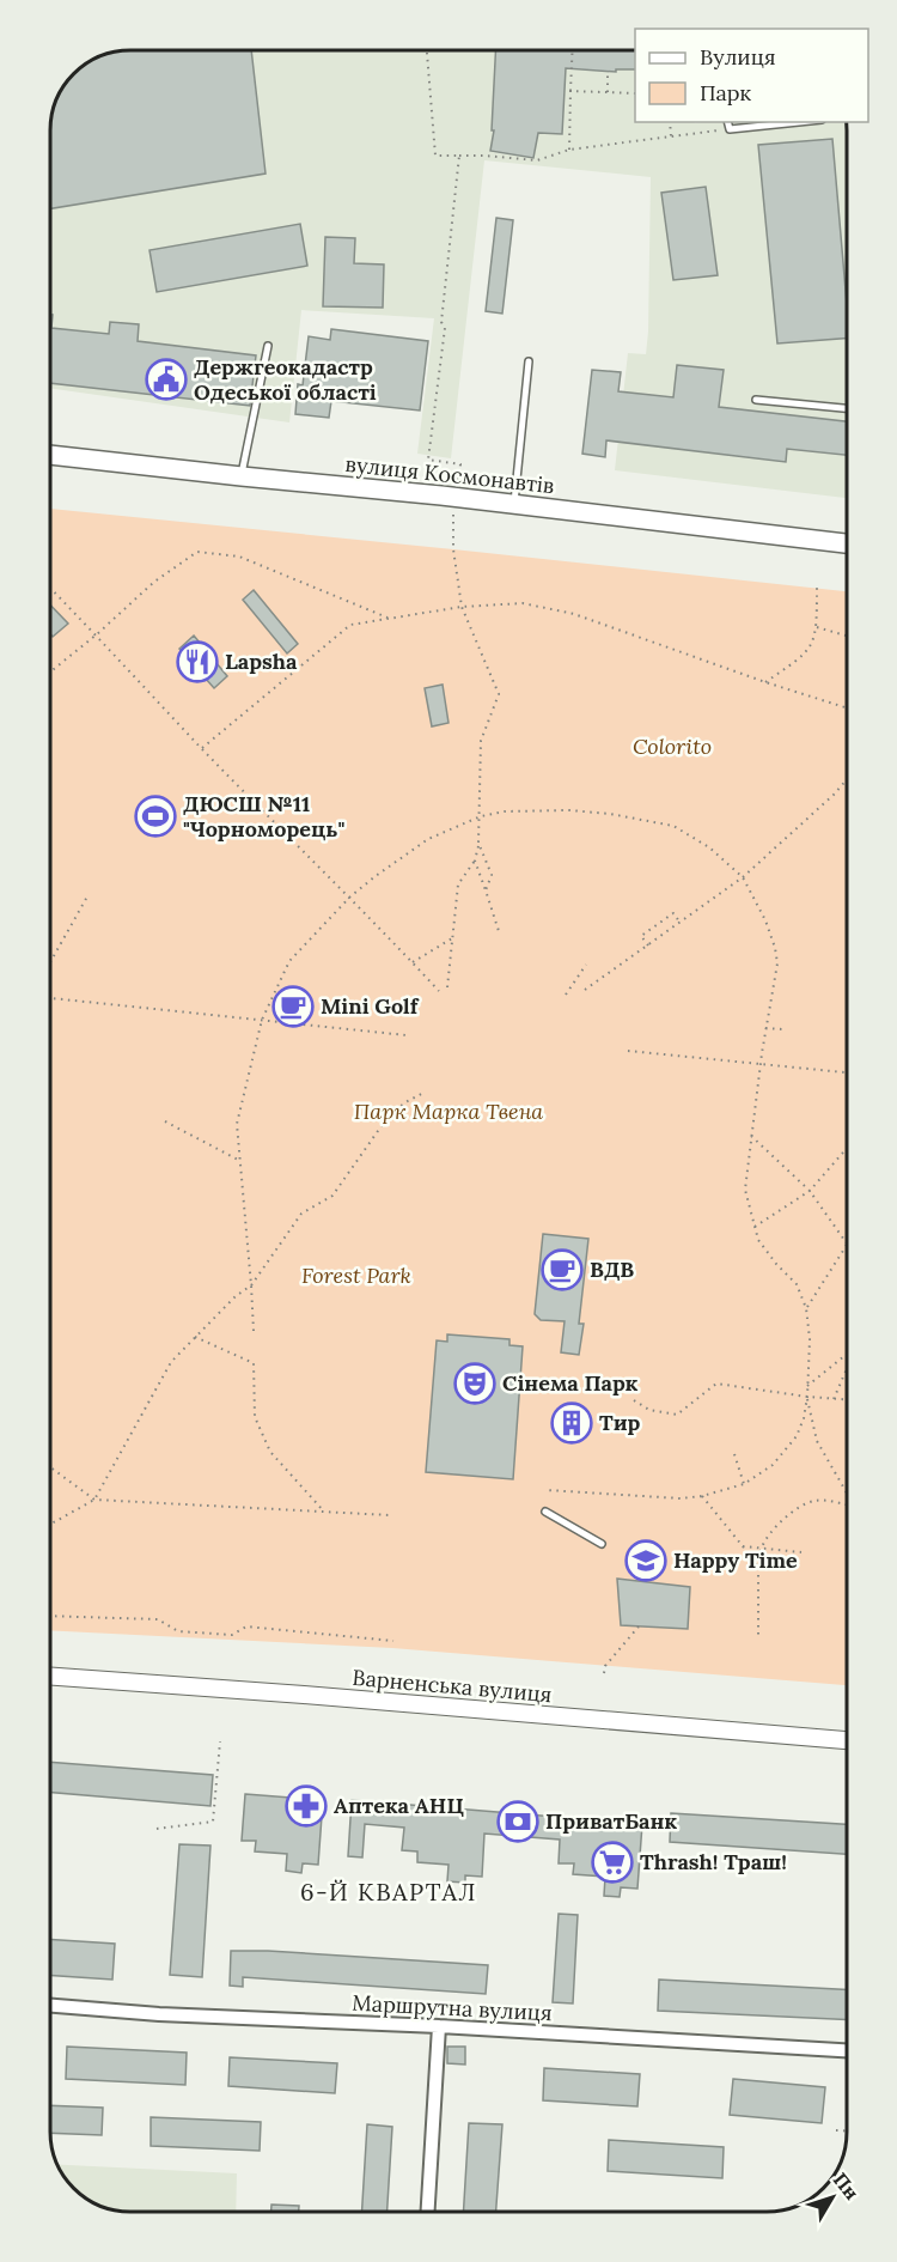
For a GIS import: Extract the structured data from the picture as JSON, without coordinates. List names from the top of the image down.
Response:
{
  "streets": {
    "main road": ["вулиця Космонавтів"],
    "street": ["Варненська вулиця", "Маршрутна вулиця"]
  },
  "districts": ["6-Й КВАРТАЛ"],
  "parks": ["Colorito", "Парк Марка Твена", "Forest Park"],
  "places": {
    "public building": ["Держгеокадастр Одеської області"],
    "restaurant": ["Lapsha"],
    "sports": ["ДЮСШ №11 \"Чорноморець\""],
    "cafe": ["Mini Golf", "ВДВ"],
    "theatre": ["Сінема Парк"],
    "building": ["Тир"],
    "school or university": ["Happy Time"],
    "pharmacy": ["Аптека АНЦ"],
    "bank": ["ПриватБанк"],
    "supermarket": ["Thrash! Траш!"]
  },
  "legend": ["Вулиця", "Парк"],
  "north": "top right"
}
